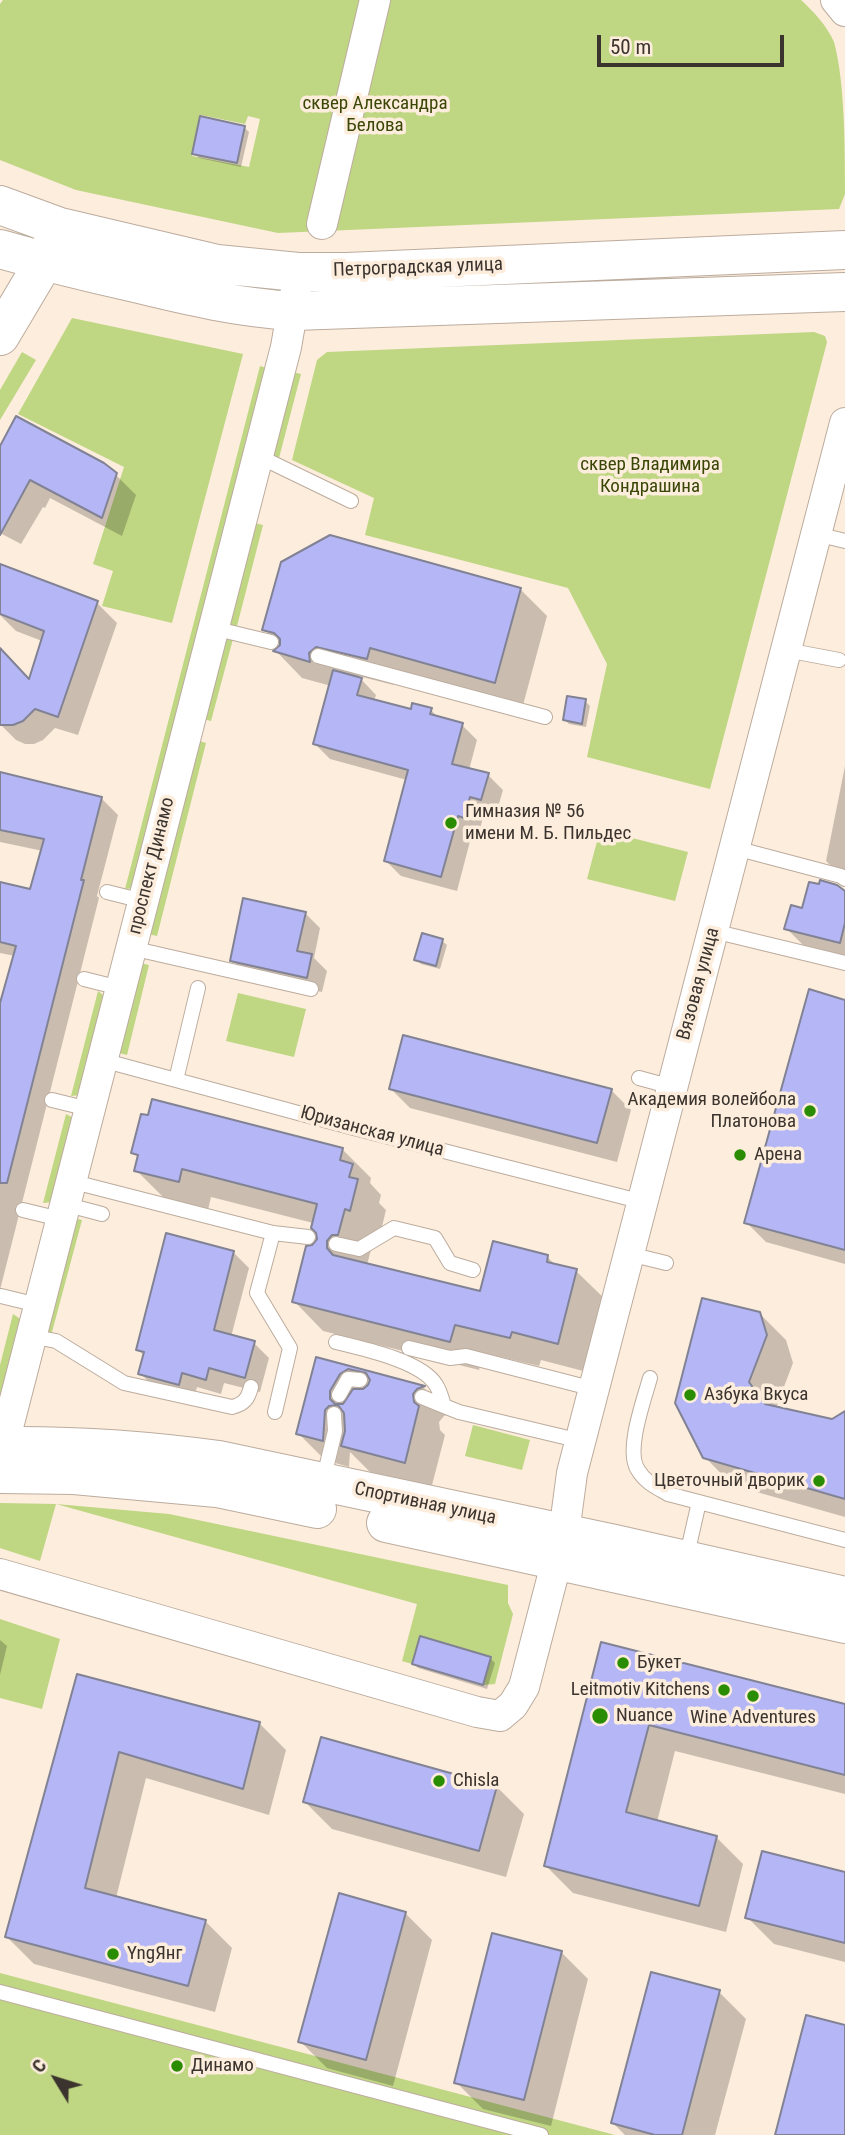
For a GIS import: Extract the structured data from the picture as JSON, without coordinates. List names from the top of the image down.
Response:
{
  "streets": {
    "street": [
      "Петроградская улица",
      "проспект Динамо",
      "Вязовая улица",
      "Спортивная улица"
    ],
    "lane": ["Юризанская улица"]
  },
  "crossings": [
    ["Петроградская улица", "проспект Динамо"],
    ["проспект Динамо", "Юризанская улица"],
    ["проспект Динамо", "Спортивная улица"],
    ["Вязовая улица", "Юризанская улица"],
    ["Вязовая улица", "Спортивная улица"]
  ],
  "parks": ["сквер Александра Белова", "сквер Владимира Кондрашина"],
  "places": [
    "Гимназия № 56 имени М. Б. Пильдес",
    "Академия волейбола Платонова",
    "Арена",
    "Азбука Вкуса",
    "Цветочный дворик",
    "Букет",
    "Leitmotiv Kitchens",
    "Wine Adventures",
    "Nuance",
    "Chisla",
    "YngЯнг",
    "Динамо"
  ],
  "scale_bar": "50 m",
  "north": "top left"
}
